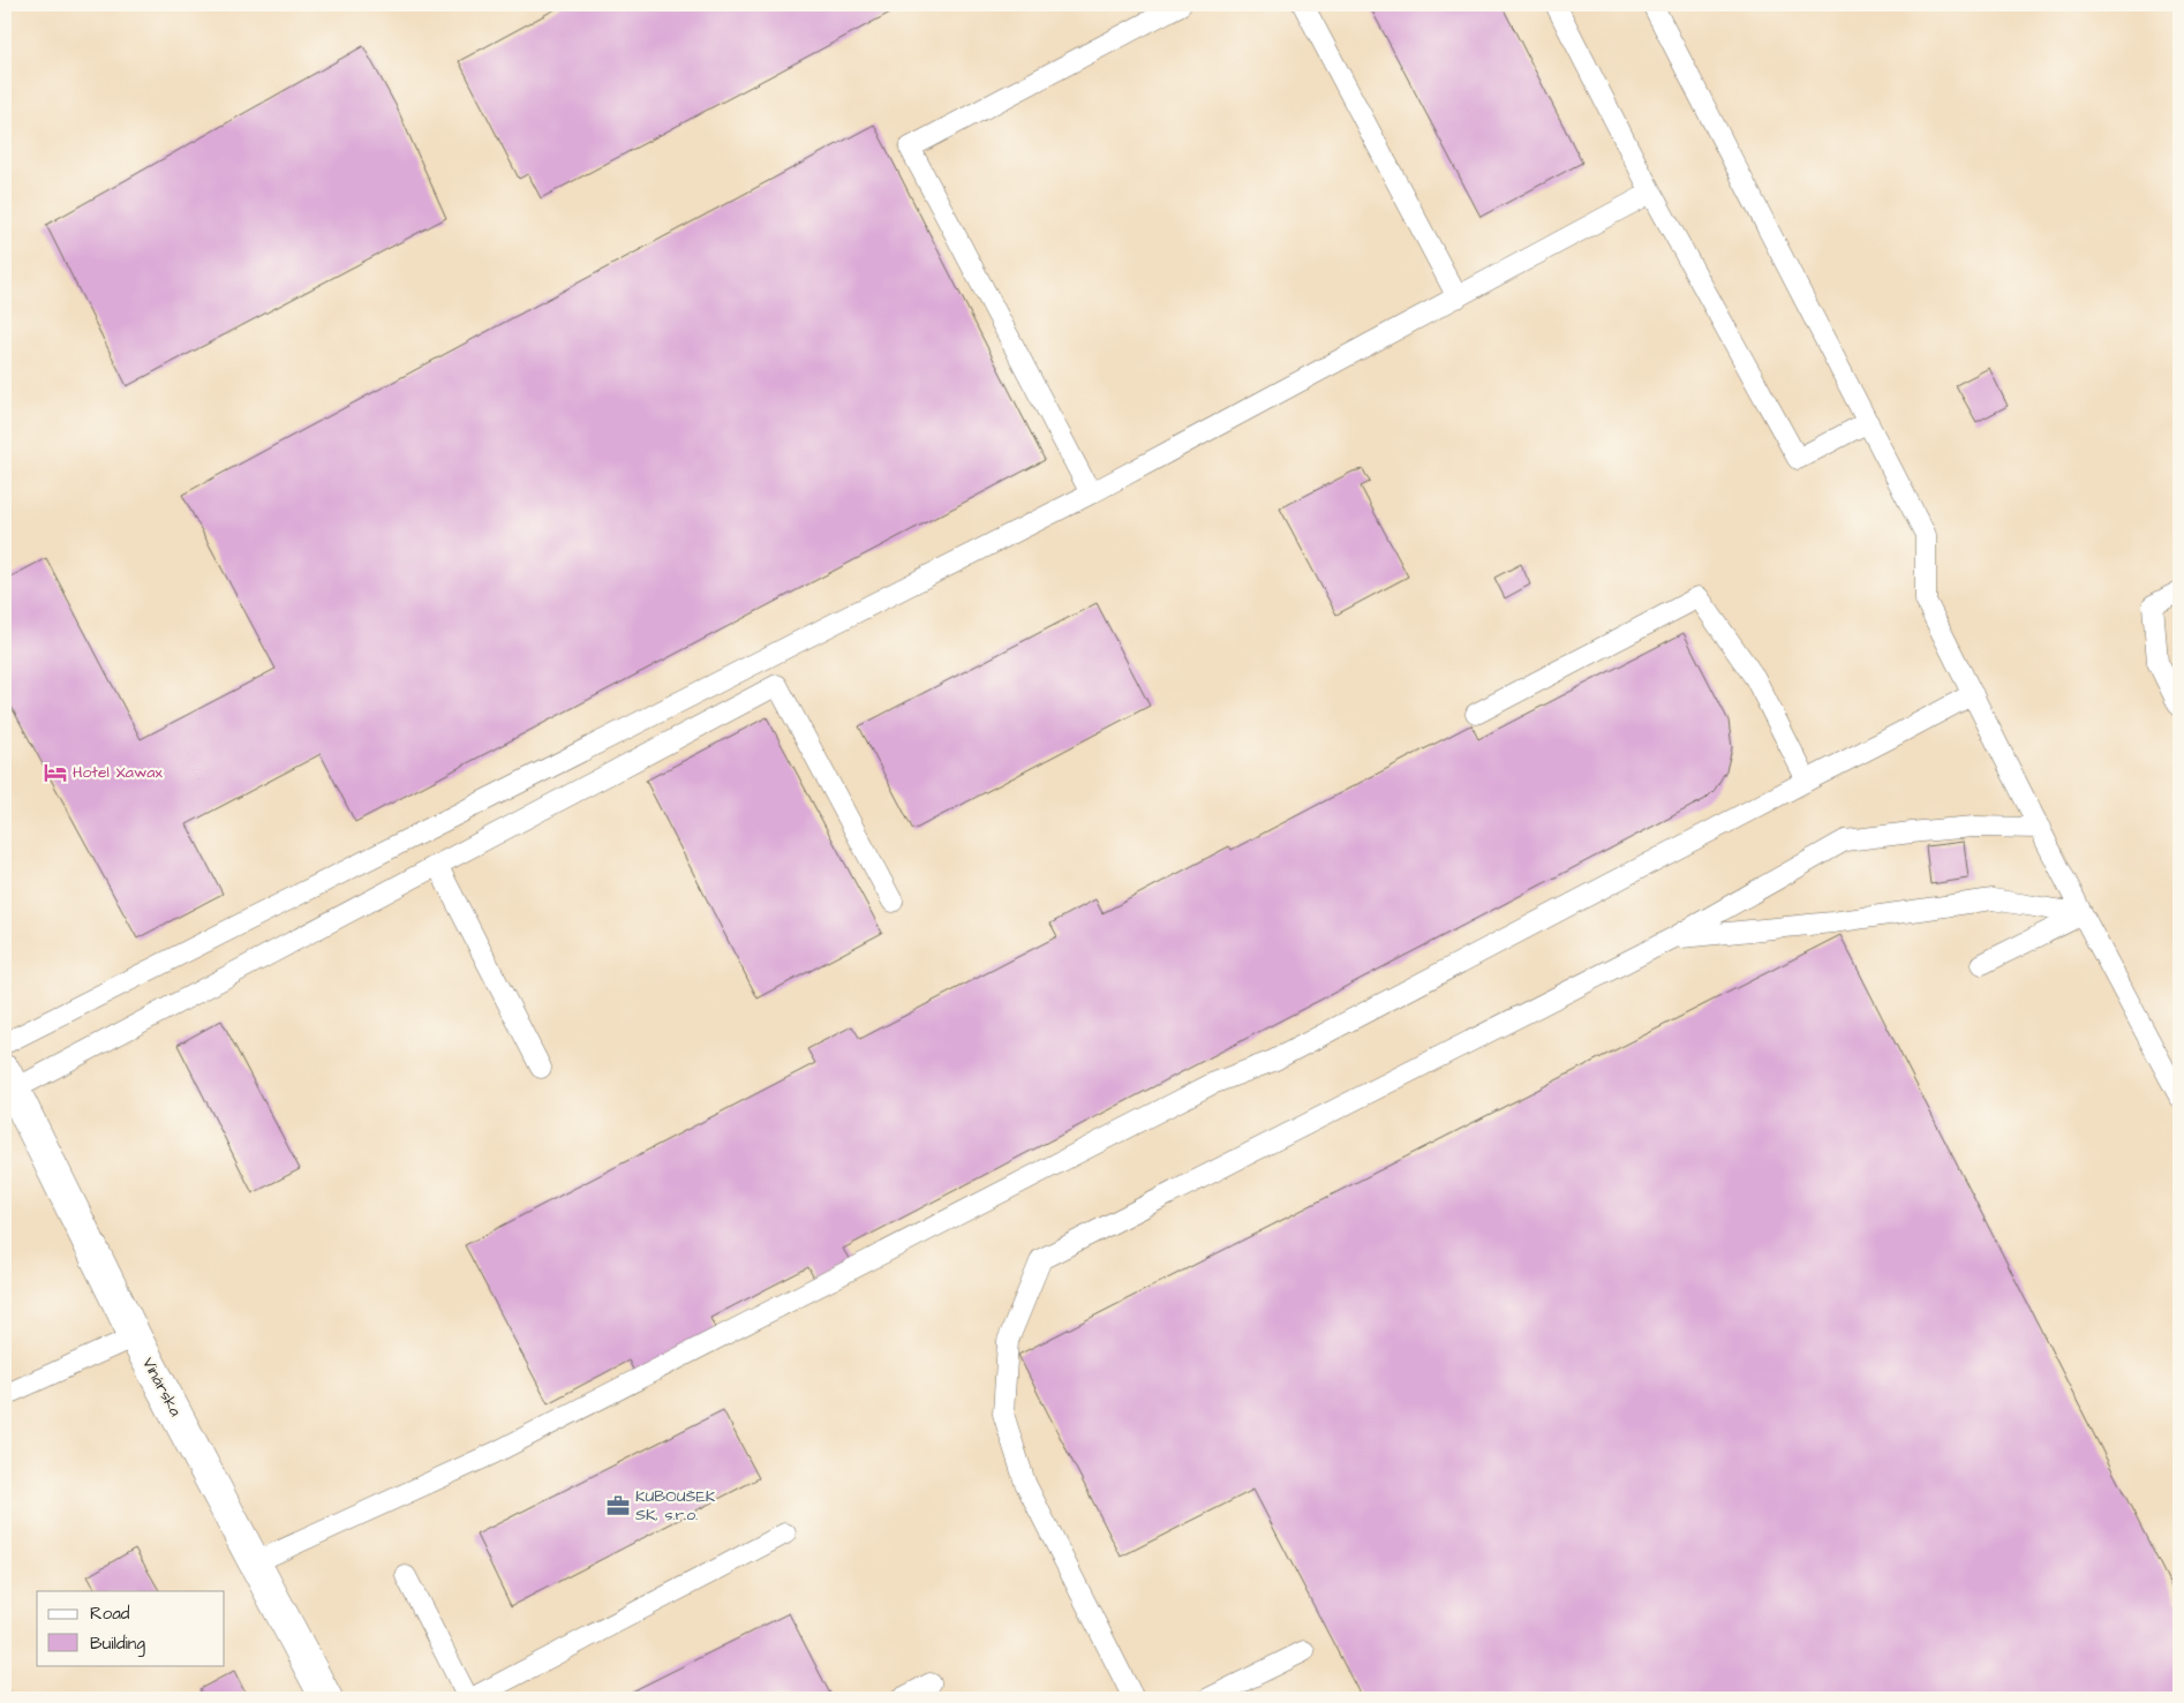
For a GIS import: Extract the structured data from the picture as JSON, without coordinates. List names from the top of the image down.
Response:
{
  "streets": {
    "street": ["Vinárska"]
  },
  "places": {
    "hotel": ["Hotel Xawax"],
    "office": ["KUBOUŠEK SK, s.r.o."]
  },
  "legend": ["Road", "Building"]
}
